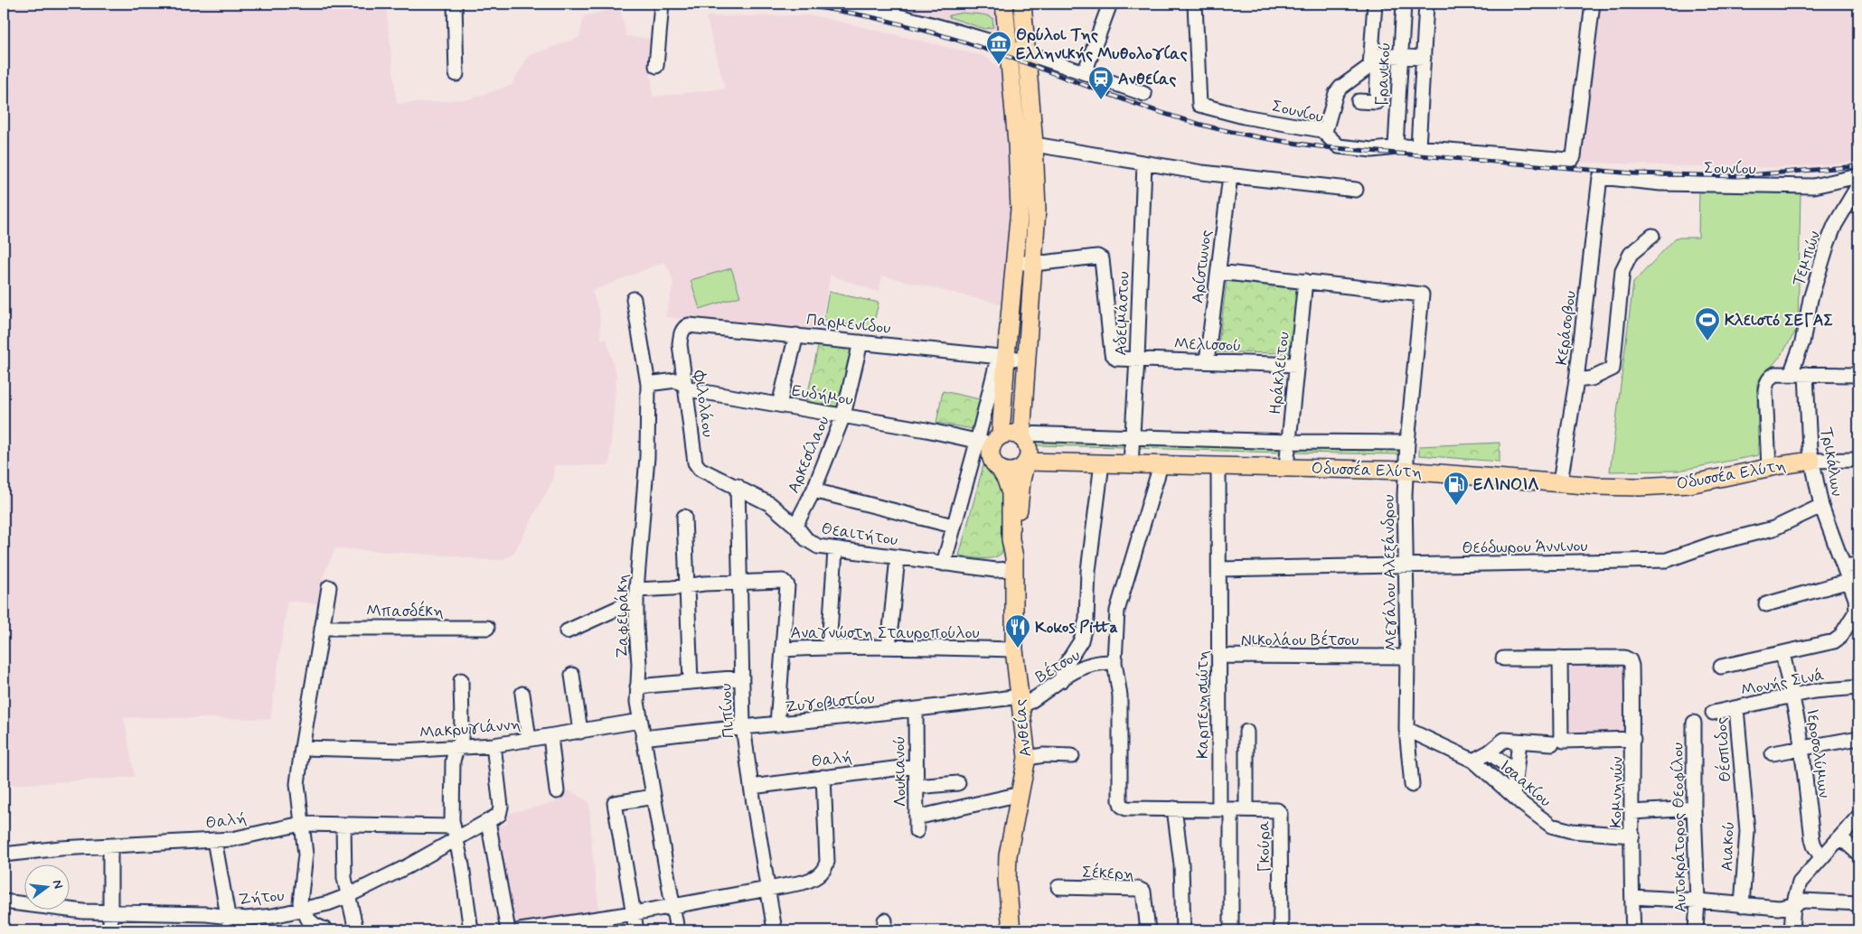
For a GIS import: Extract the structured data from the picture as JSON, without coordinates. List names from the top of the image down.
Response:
{
  "streets": {
    "main road": ["Οδυσσέα Ελύτη", "Ανθείας"],
    "street": [
      "Γρανικού",
      "Σουνίου",
      "Τεμπών",
      "Αρίστωνος",
      "Αδειμάστου",
      "Παρμενίδου",
      "Κεράσοβου",
      "Μελισσού",
      "Ηράκλειτου",
      "Ευδήμου",
      "Φιλολάου",
      "Αρκεσίλαου",
      "Τρικάλων",
      "Θεαιτήτου",
      "Θεόδωρου Άννινου",
      "Μεγάλου Αλεξάνδρου",
      "Μπασδέκη",
      "Ζαφειράκη",
      "Αναγνώστη Σταυροπούλου",
      "Νικολάου Βέτσου",
      "Βέτσου",
      "Μονής Σινά",
      "Ζυγοβιστίου",
      "Καρπενησιώτη",
      "Πιπίνου",
      "Μακρυγιάννη",
      "Θέσπιδος",
      "Ιεροσολύμων",
      "Θαλή",
      "Λουκιανού",
      "Ισαακίου",
      "Κομνηνών",
      "Αυτοκράτορος Θεοφίλου",
      "Γκούρα",
      "Αιακού",
      "Σέκερη",
      "Ζήτου"
    ]
  },
  "crossings": [
    ["Γρανικού", "Σουνίου"],
    ["Σουνίου", "Κεράσοβου"],
    ["Αρίστωνος", "Μελισσού"],
    ["Αρίστωνος", "Μεγάλου Αλεξάνδρου"],
    ["Αδειμάστου", "Μελισσού"],
    ["Αδειμάστου", "Οδυσσέα Ελύτη"],
    ["Παρμενίδου", "Φιλολάου"],
    ["Παρμενίδου", "Αρκεσίλαου"],
    ["Κεράσοβου", "Οδυσσέα Ελύτη"],
    ["Μελισσού", "Ηράκλειτου"],
    ["Ηράκλειτου", "Οδυσσέα Ελύτη"],
    ["Ηράκλειτου", "Μεγάλου Αλεξάνδρου"],
    ["Ευδήμου", "Φιλολάου"],
    ["Ευδήμου", "Αρκεσίλαου"],
    ["Ευδήμου", "Οδυσσέα Ελύτη"],
    ["Ευδήμου", "Ζαφειράκη"],
    ["Ευδήμου", "Ανθείας"],
    ["Φιλολάου", "Θεαιτήτου"],
    ["Αρκεσίλαου", "Θεαιτήτου"],
    ["Τρικάλων", "Οδυσσέα Ελύτη"],
    ["Τρικάλων", "Θεόδωρου Άννινου"],
    ["Τρικάλων", "Ιεροσολύμων"],
    ["Οδυσσέα Ελύτη", "Μεγάλου Αλεξάνδρου"],
    ["Οδυσσέα Ελύτη", "Καρπενησιώτη"],
    ["Οδυσσέα Ελύτη", "Ανθείας"],
    ["Θεαιτήτου", "Πιπίνου"],
    ["Θεαιτήτου", "Ανθείας"],
    ["Θεόδωρου Άννινου", "Μεγάλου Αλεξάνδρου"],
    ["Θεόδωρου Άννινου", "Καρπενησιώτη"],
    ["Μεγάλου Αλεξάνδρου", "Νικολάου Βέτσου"],
    ["Μεγάλου Αλεξάνδρου", "Ισαακίου"],
    ["Ζαφειράκη", "Αναγνώστη Σταυροπούλου"],
    ["Ζαφειράκη", "Ζυγοβιστίου"],
    ["Ζαφειράκη", "Μακρυγιάννη"],
    ["Αναγνώστη Σταυροπούλου", "Πιπίνου"],
    ["Αναγνώστη Σταυροπούλου", "Ανθείας"],
    ["Νικολάου Βέτσου", "Καρπενησιώτη"],
    ["Βέτσου", "Ζυγοβιστίου"],
    ["Βέτσου", "Ανθείας"],
    ["Βέτσου", "Γκούρα"],
    ["Μονής Σινά", "Θέσπιδος"],
    ["Μονής Σινά", "Ιεροσολύμων"],
    ["Ζυγοβιστίου", "Πιπίνου"],
    ["Ζυγοβιστίου", "Ανθείας"],
    ["Ζυγοβιστίου", "Λουκιανού"],
    ["Καρπενησιώτη", "Γκούρα"],
    ["Πιπίνου", "Θαλή"],
    ["Ανθείας", "Λουκιανού"],
    ["Θέσπιδος", "Αιακού"],
    ["Θαλή", "Λουκιανού"],
    ["Θαλή", "Ζήτου"],
    ["Ισαακίου", "Κομνηνών"]
  ],
  "places": {
    "museum": ["Θρύλοι Της Ελληνικής Μυθολογίας"],
    "station": ["Ανθείας"],
    "sports": ["Κλειστό ΣΕΓΑΣ"],
    "fuel station": ["ΕΛΙΝΟΙΛ"],
    "restaurant": ["Kokos Pitta"]
  },
  "north": "right"
}
